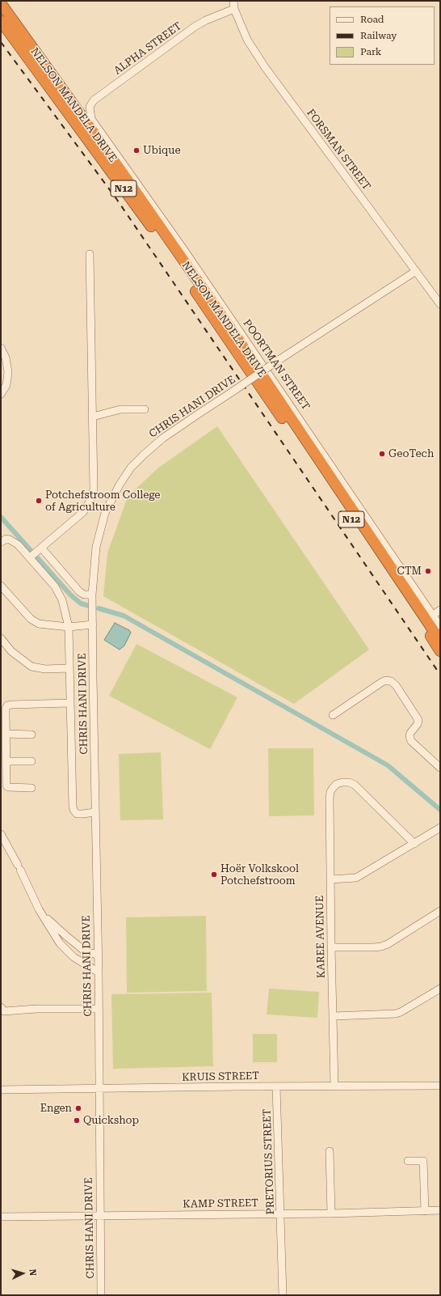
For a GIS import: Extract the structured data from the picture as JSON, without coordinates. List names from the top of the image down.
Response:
{
  "streets": {
    "highway": ["NELSON MANDELA DRIVE", "N12"],
    "street": [
      "ALPHA STREET",
      "FORSMAN STREET",
      "POORTMAN STREET",
      "CHRIS HANI DRIVE",
      "KAREE AVENUE",
      "KRUIS STREET",
      "PRETORIUS STREET",
      "KAMP STREET"
    ]
  },
  "crossings": [
    ["ALPHA STREET", "FORSMAN STREET"],
    ["ALPHA STREET", "POORTMAN STREET"],
    ["FORSMAN STREET", "CHRIS HANI DRIVE"],
    ["CHRIS HANI DRIVE", "KRUIS STREET"],
    ["CHRIS HANI DRIVE", "KAMP STREET"],
    ["KAREE AVENUE", "KRUIS STREET"],
    ["KRUIS STREET", "PRETORIUS STREET"],
    ["PRETORIUS STREET", "KAMP STREET"]
  ],
  "places": [
    "Ubique",
    "GeoTech",
    "Potchefstroom College of Agriculture",
    "CTM",
    "Hoër Volkskool Potchefstroom",
    "Engen",
    "Quickshop"
  ],
  "legend": ["Road", "Railway", "Park"],
  "north": "right"
}
